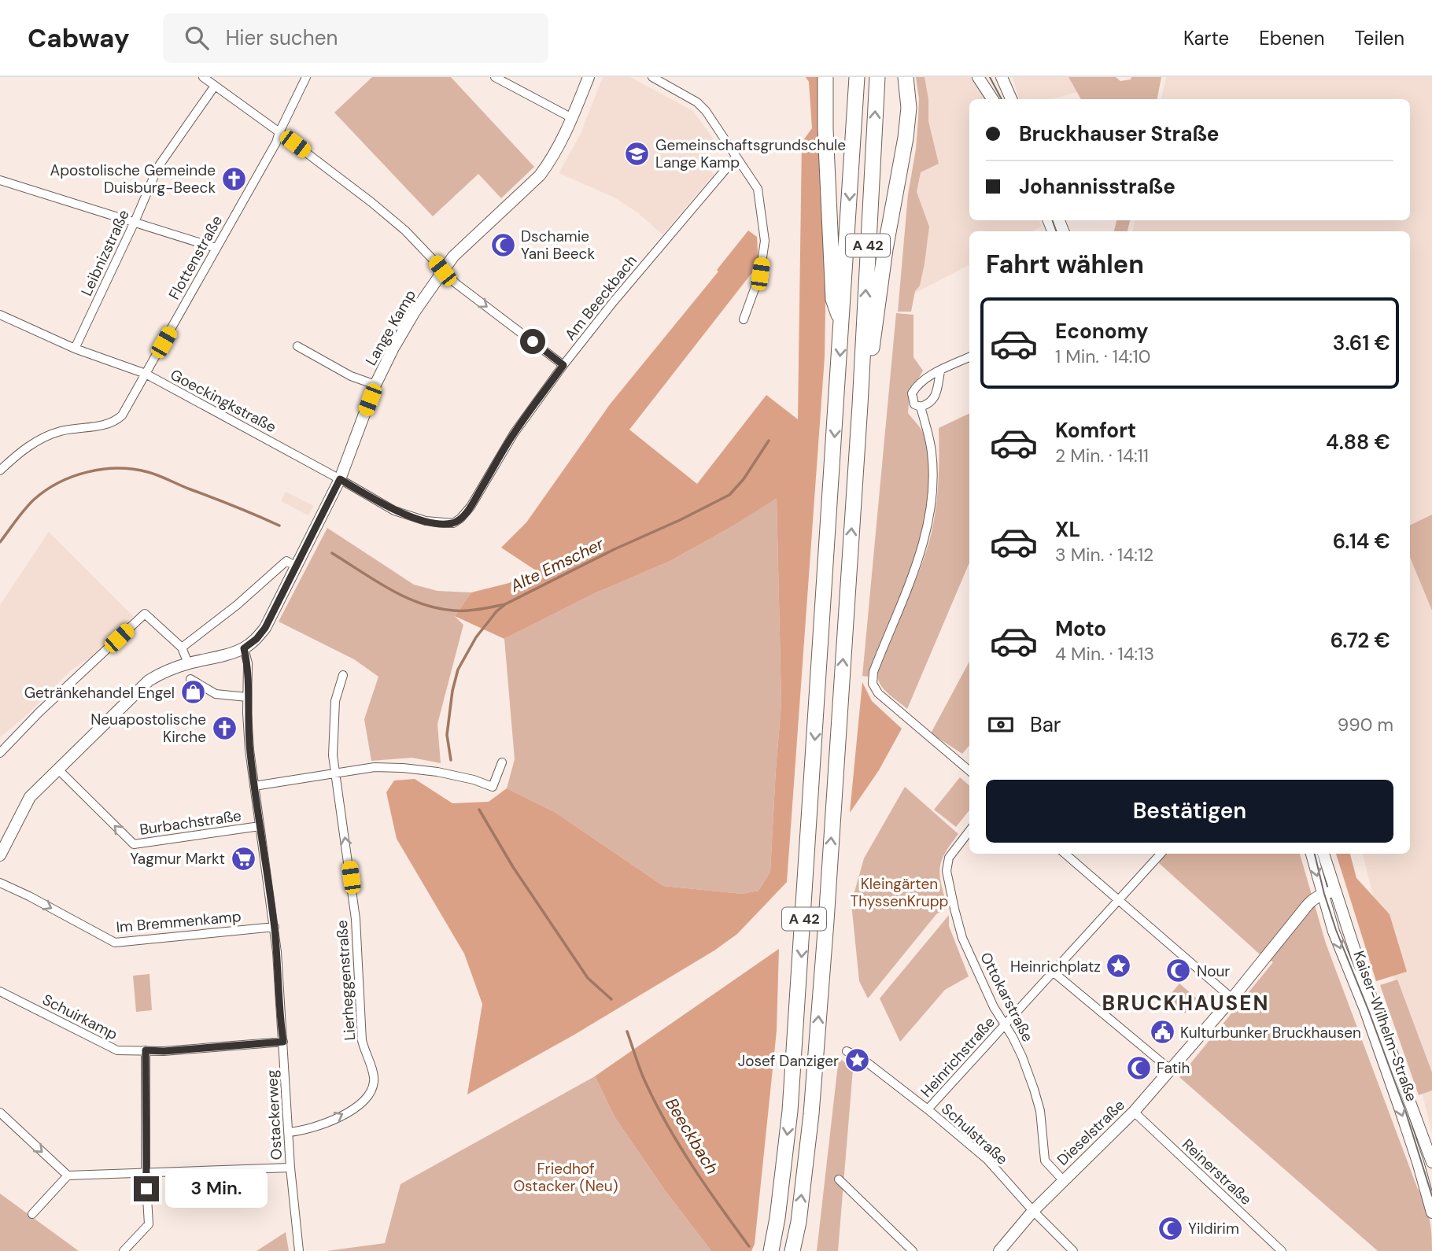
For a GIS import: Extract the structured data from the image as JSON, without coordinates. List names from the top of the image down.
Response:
{
  "streets": {
    "highway": ["A 42"],
    "street": [
      "Leibnizstraße",
      "Flottenstraße",
      "Am Beeckbach",
      "Lange Kamp",
      "Goeckingkstraße",
      "Burbachstraße",
      "Im Bremmenkamp",
      "Lierheggenstraße",
      "Ottokarstraße",
      "Schuirkamp",
      "Kaiser-Wilhelm-Straße",
      "Heinrichstraße",
      "Ostackerweg",
      "Dieselstraße",
      "Schulstraße",
      "Reinerstraße"
    ]
  },
  "crossings": [
    ["Leibnizstraße", "Goeckingkstraße"],
    ["Flottenstraße", "Goeckingkstraße"],
    ["Am Beeckbach", "Lange Kamp"],
    ["Am Beeckbach", "Goeckingkstraße"],
    ["Lange Kamp", "Goeckingkstraße"],
    ["Lange Kamp", "Ostackerweg"],
    ["Burbachstraße", "Ostackerweg"],
    ["Im Bremmenkamp", "Ostackerweg"],
    ["Lierheggenstraße", "Ostackerweg"],
    ["Ottokarstraße", "Heinrichstraße"],
    ["Ottokarstraße", "Dieselstraße"],
    ["Schuirkamp", "Ostackerweg"],
    ["Kaiser-Wilhelm-Straße", "Dieselstraße"],
    ["Heinrichstraße", "Schulstraße"],
    ["Dieselstraße", "Schulstraße"],
    ["Dieselstraße", "Reinerstraße"]
  ],
  "one_way": ["Burbachstraße", "Im Bremmenkamp", "Lierheggenstraße"],
  "districts": ["BRUCKHAUSEN"],
  "water": ["Alte Emscher", "Beeckbach"],
  "parks": ["Kleingärten ThyssenKrupp", "Friedhof Ostacker (Neu)"],
  "places": {
    "school or university": ["Gemeinschaftsgrundschule Lange Kamp"],
    "church": ["Apostolische Gemeinde Duisburg-Beeck", "Neuapostolische Kirche"],
    "mosque": [
      "Dschamie Yani Beeck",
      "Nour",
      "Fatih",
      "Yildirim"
    ],
    "shop": ["Getränkehandel Engel"],
    "supermarket": ["Yagmur Markt"],
    "place": ["Heinrichplatz", "Josef Danziger"],
    "public building": ["Kulturbunker Bruckhausen"]
  },
  "page": {
    "header": "Cabway",
    "search": "Hier suchen",
    "nav": ["Karte", "Ebenen", "Teilen"],
    "banner": ["Bruckhauser Straße", "Johannisstraße"],
    "heading": "Fahrt wählen",
    "list": [
      {
        "name": "Economy",
        "note": "1 Min. · 14:10",
        "value": "3.61 €"
      },
      {
        "name": "Komfort",
        "note": "2 Min. · 14:11",
        "value": "4.88 €"
      },
      {
        "name": "XL",
        "note": "3 Min. · 14:12",
        "value": "6.14 €"
      },
      {
        "name": "Moto",
        "note": "4 Min. · 14:13",
        "value": "6.72 €"
      }
    ],
    "pay": ["Bar", "990 m"],
    "buttons": "Bestätigen",
    "bubble": "3 Min."
  }
}
